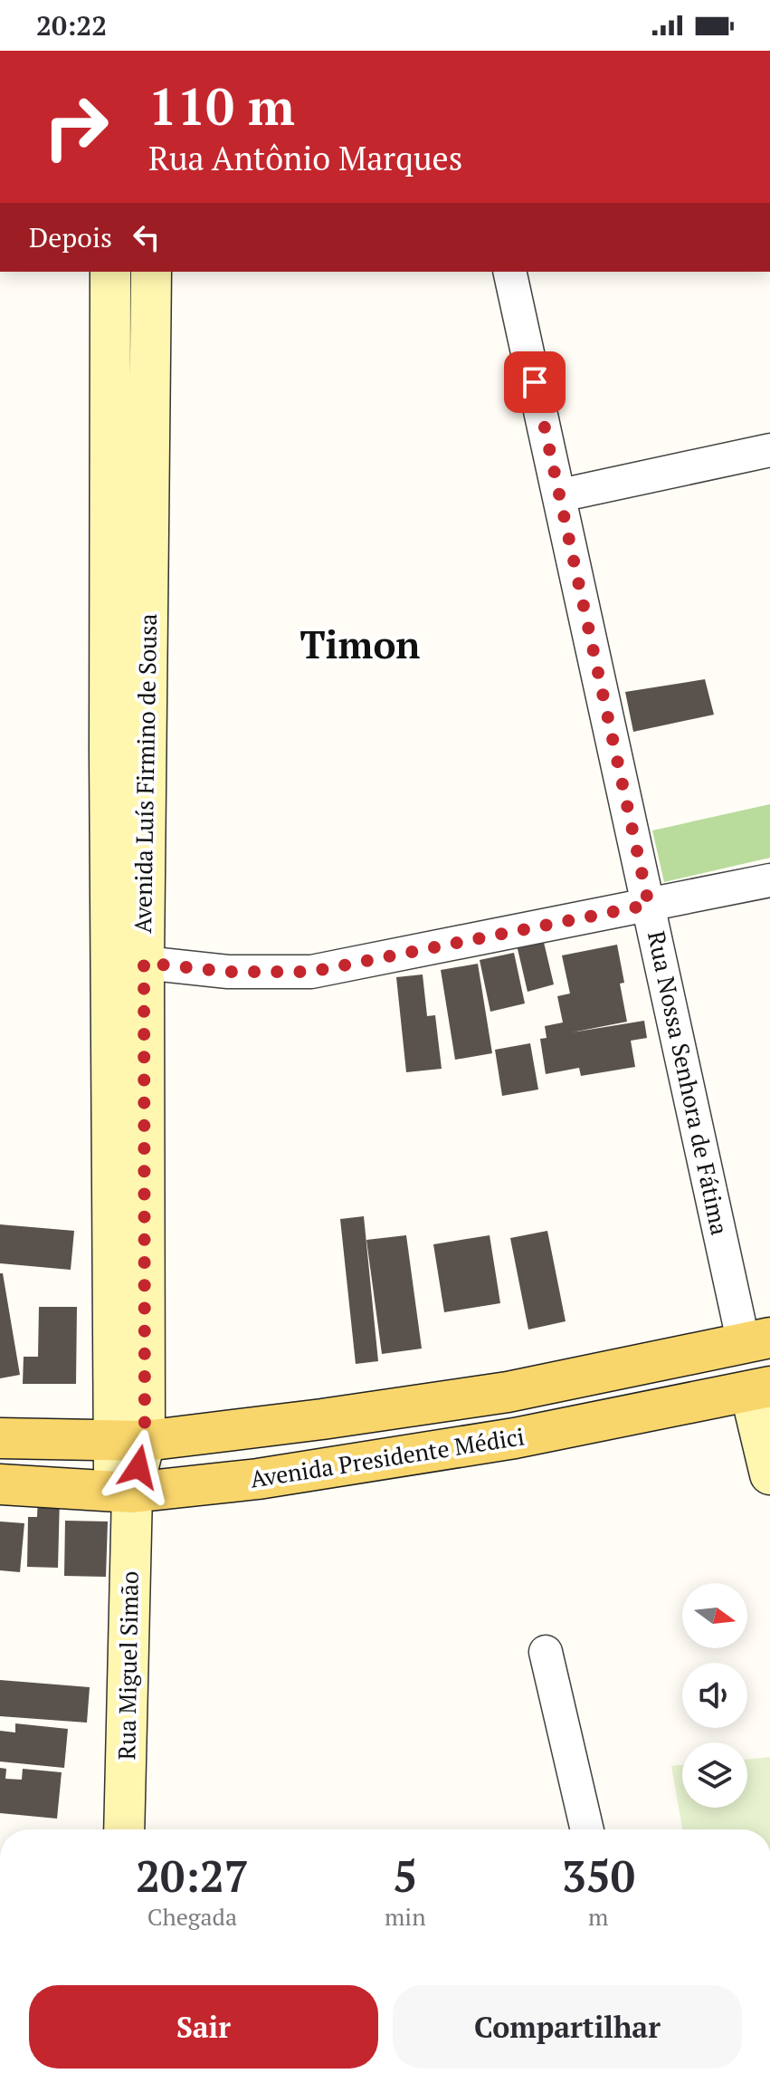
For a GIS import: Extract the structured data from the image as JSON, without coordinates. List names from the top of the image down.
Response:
{
  "streets": {
    "main road": ["Avenida Luís Firmino de Sousa", "Avenida Presidente Médici", "Rua Miguel Simão"],
    "street": ["Rua Nossa Senhora de Fátima"]
  },
  "crossings": [
    ["Avenida Luís Firmino de Sousa", "Avenida Presidente Médici"],
    ["Avenida Luís Firmino de Sousa", "Rua Miguel Simão"],
    ["Rua Nossa Senhora de Fátima", "Avenida Presidente Médici"],
    ["Avenida Presidente Médici", "Rua Miguel Simão"]
  ],
  "districts": ["Timon"],
  "north": "right",
  "page": {
    "status": "20:22",
    "turn": ["110 m", "Rua Antônio Marques"],
    "then": "Depois",
    "eta": [
      "20:27",
      "Chegada",
      "5",
      "min",
      "350",
      "m"
    ],
    "buttons": ["Sair", "Compartilhar"]
  }
}
